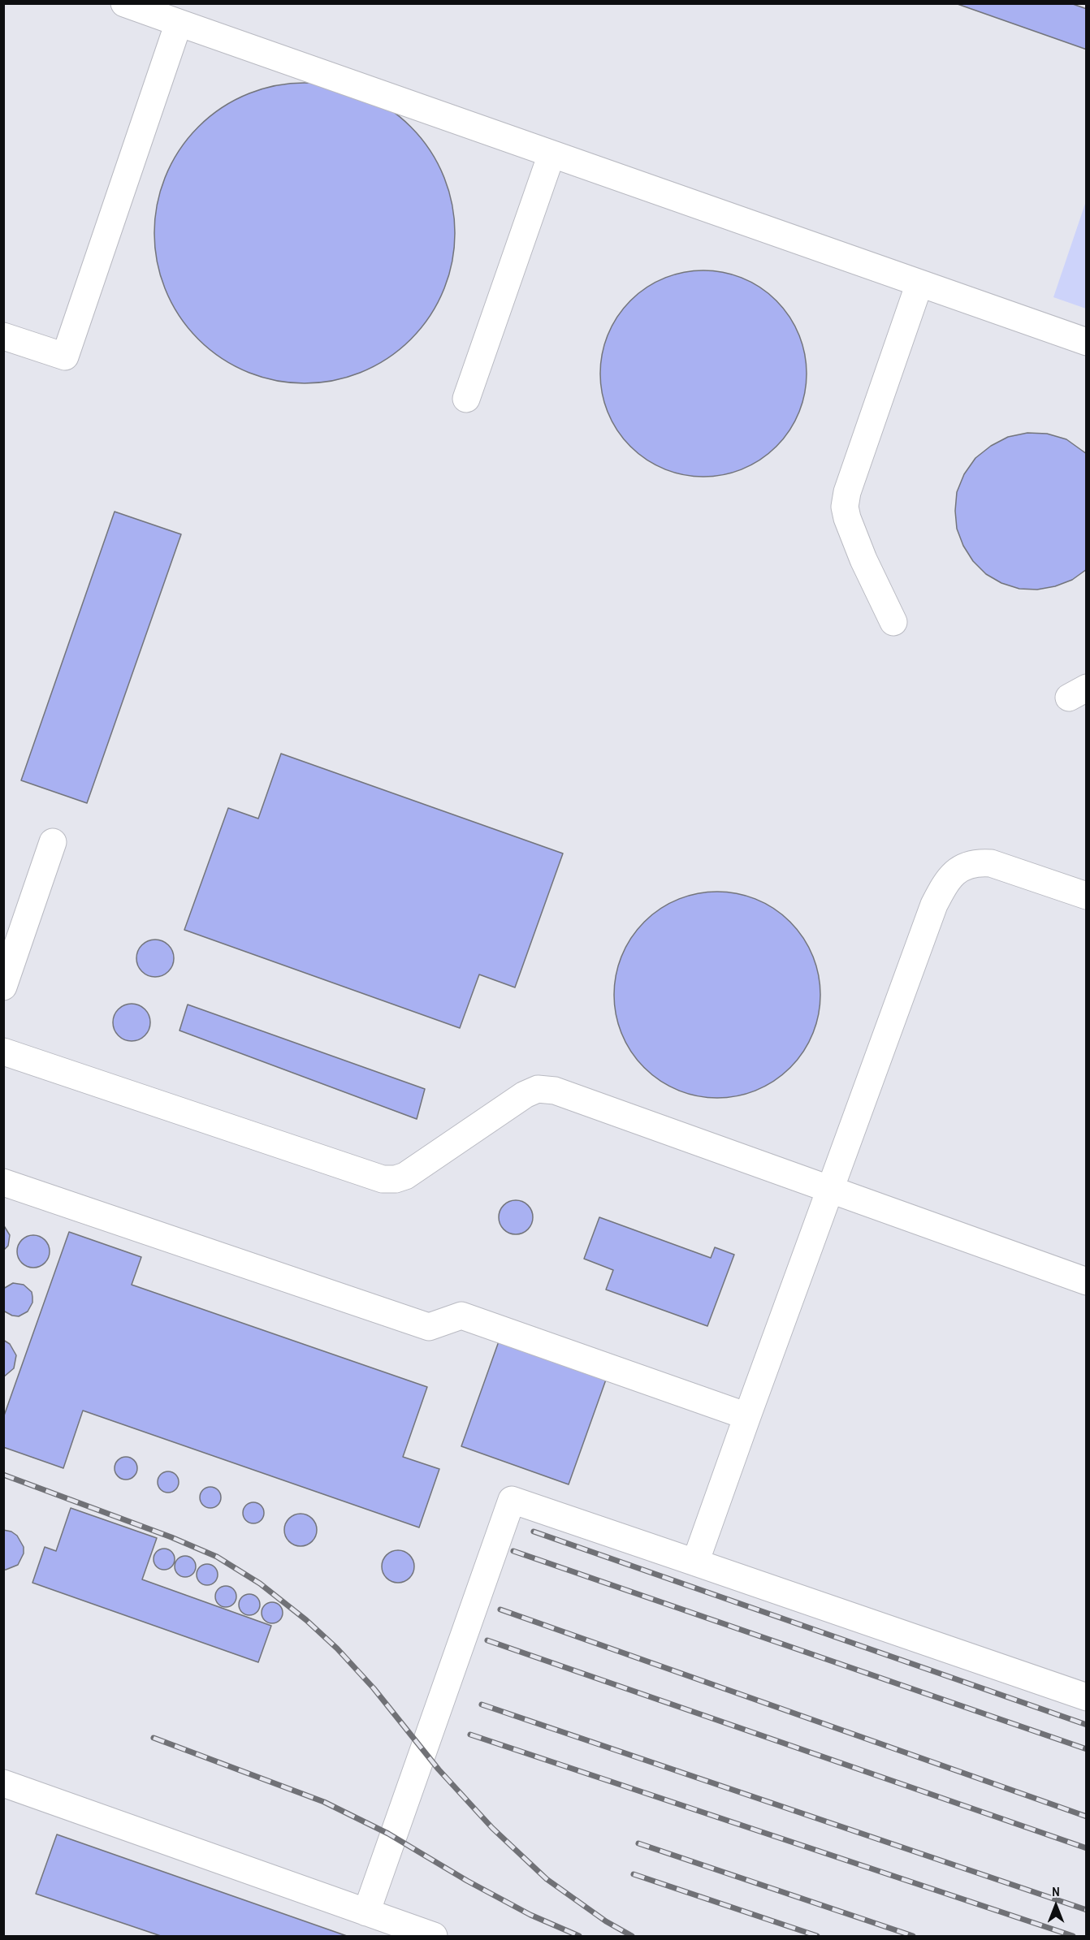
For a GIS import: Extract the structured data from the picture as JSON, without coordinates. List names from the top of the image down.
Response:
{
  "north": "top"
}
